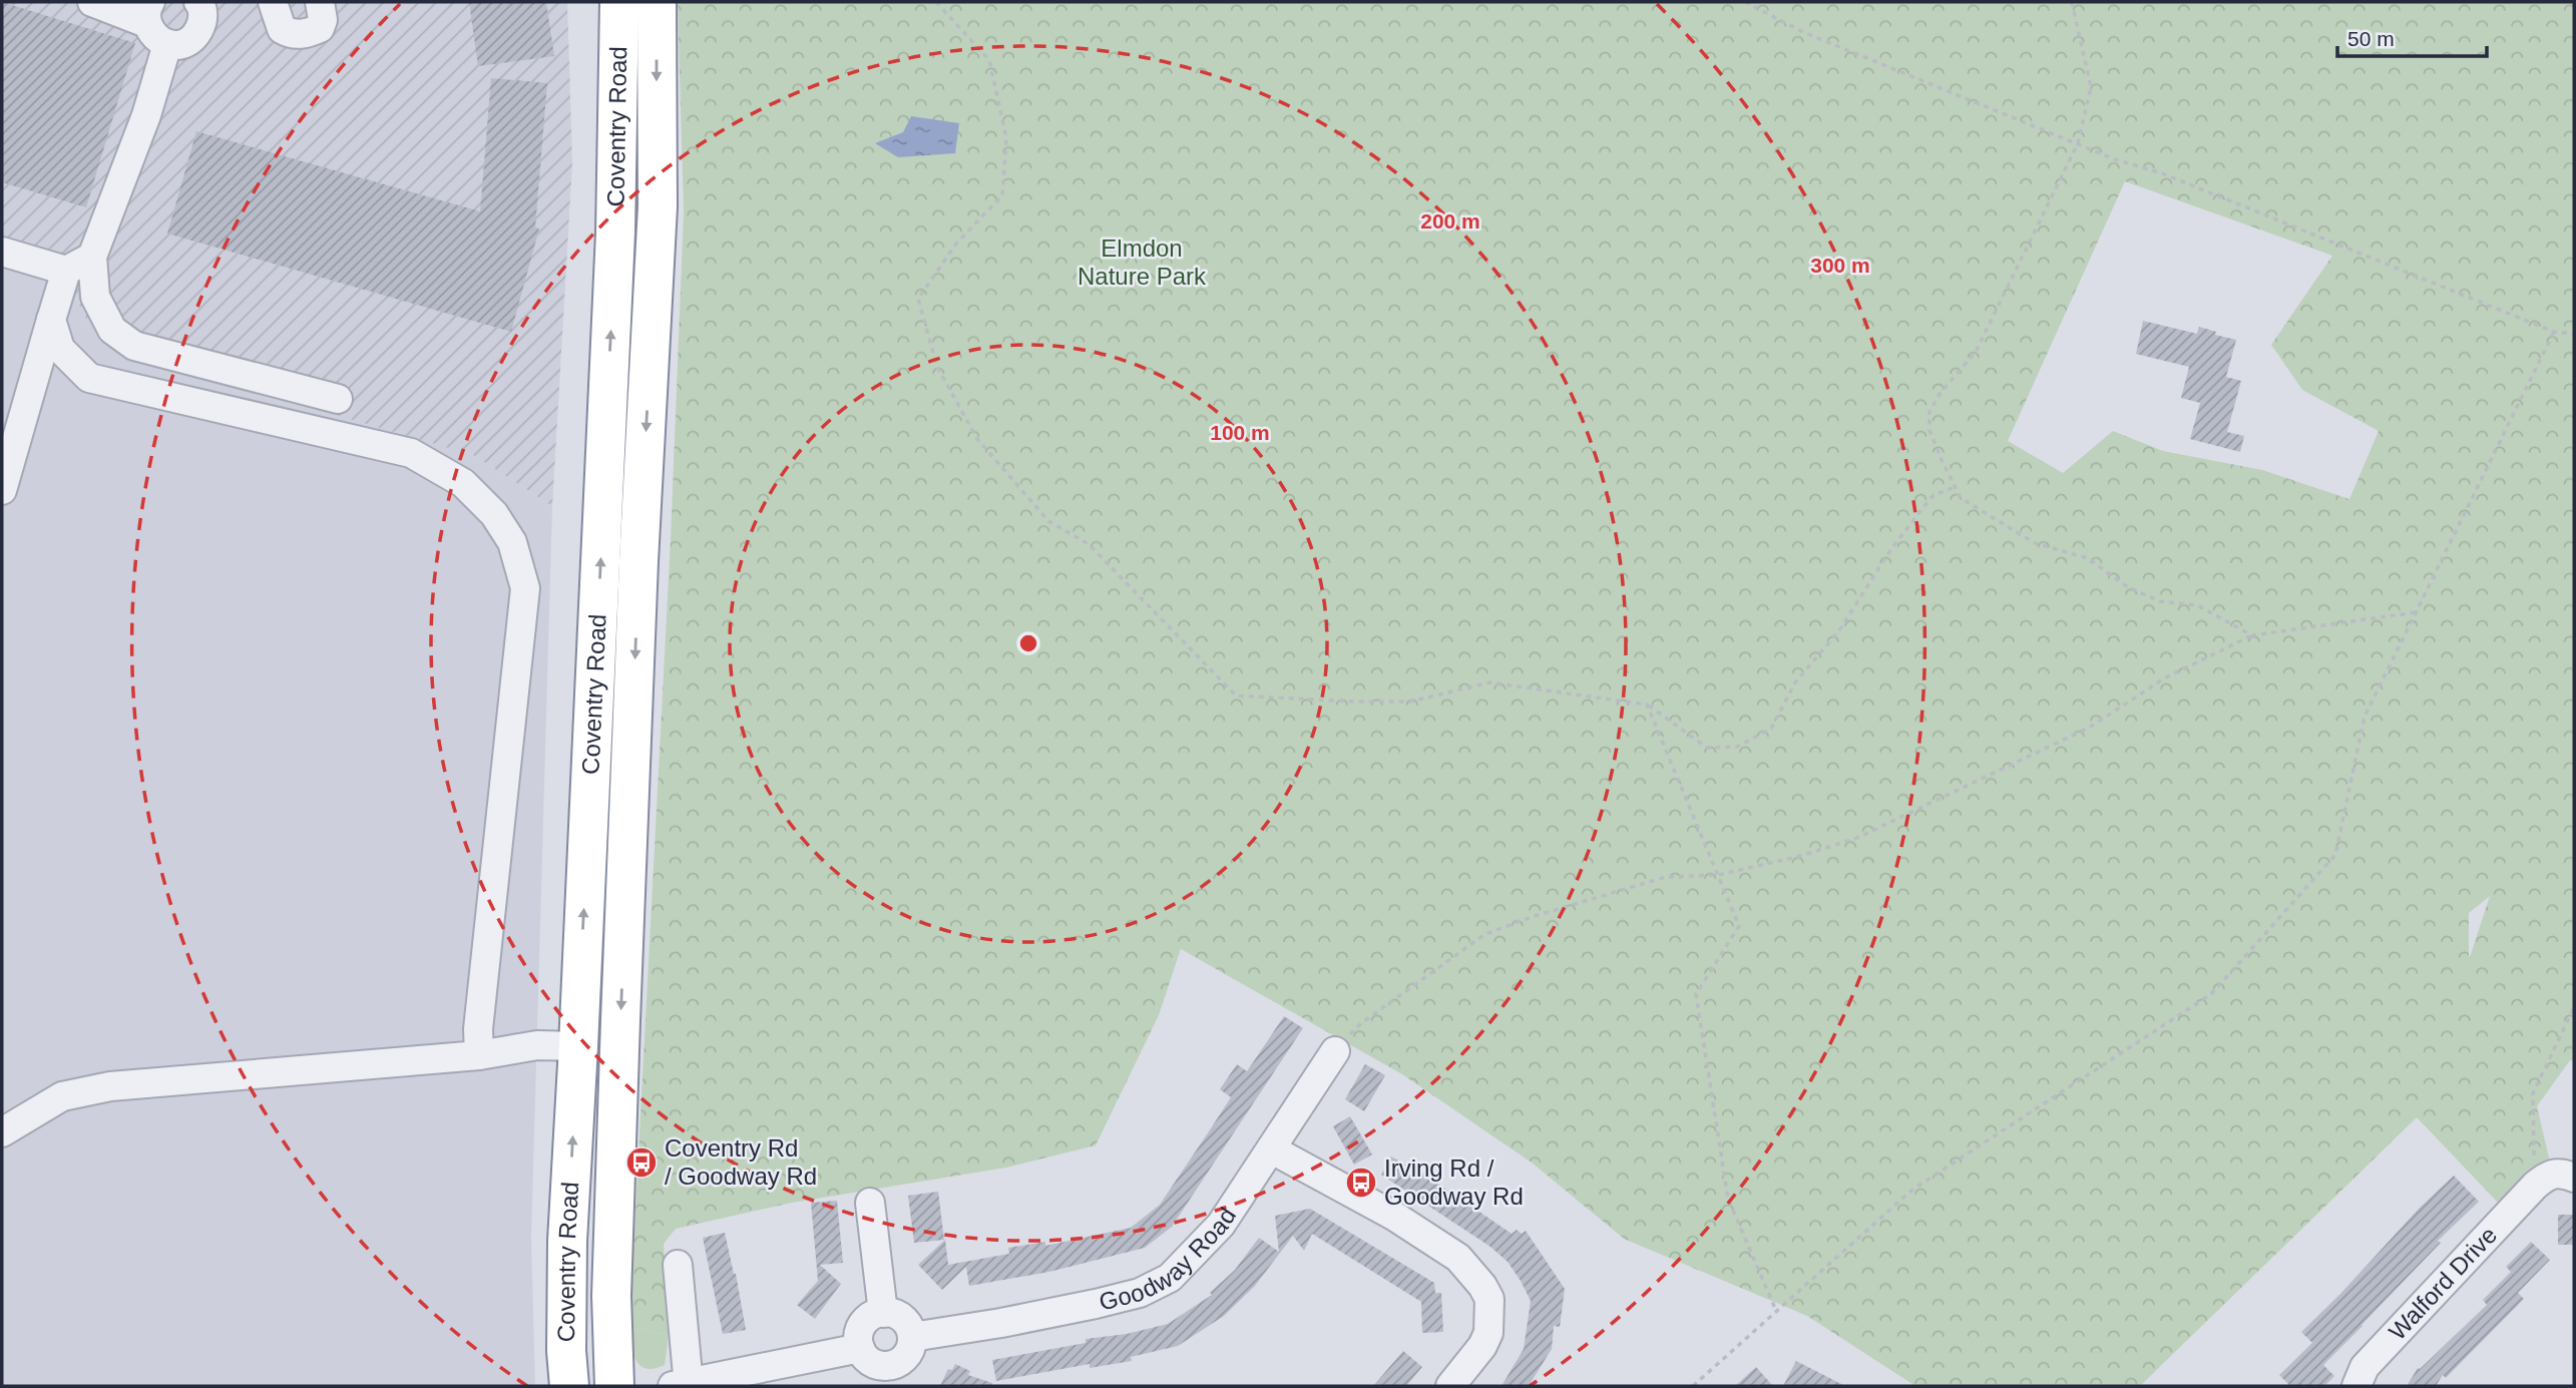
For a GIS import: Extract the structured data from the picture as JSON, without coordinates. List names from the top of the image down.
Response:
{
  "streets": {
    "highway": ["Coventry Road"],
    "street": ["Goodway Road", "Walford Drive"]
  },
  "parks": ["Elmdon Nature Park"],
  "places": {
    "bus stop": ["Coventry Rd / Goodway Rd", "Irving Rd / Goodway Rd"]
  },
  "scale_bar": "50 m",
  "rings": ["200 m", "300 m", "100 m"]
}
